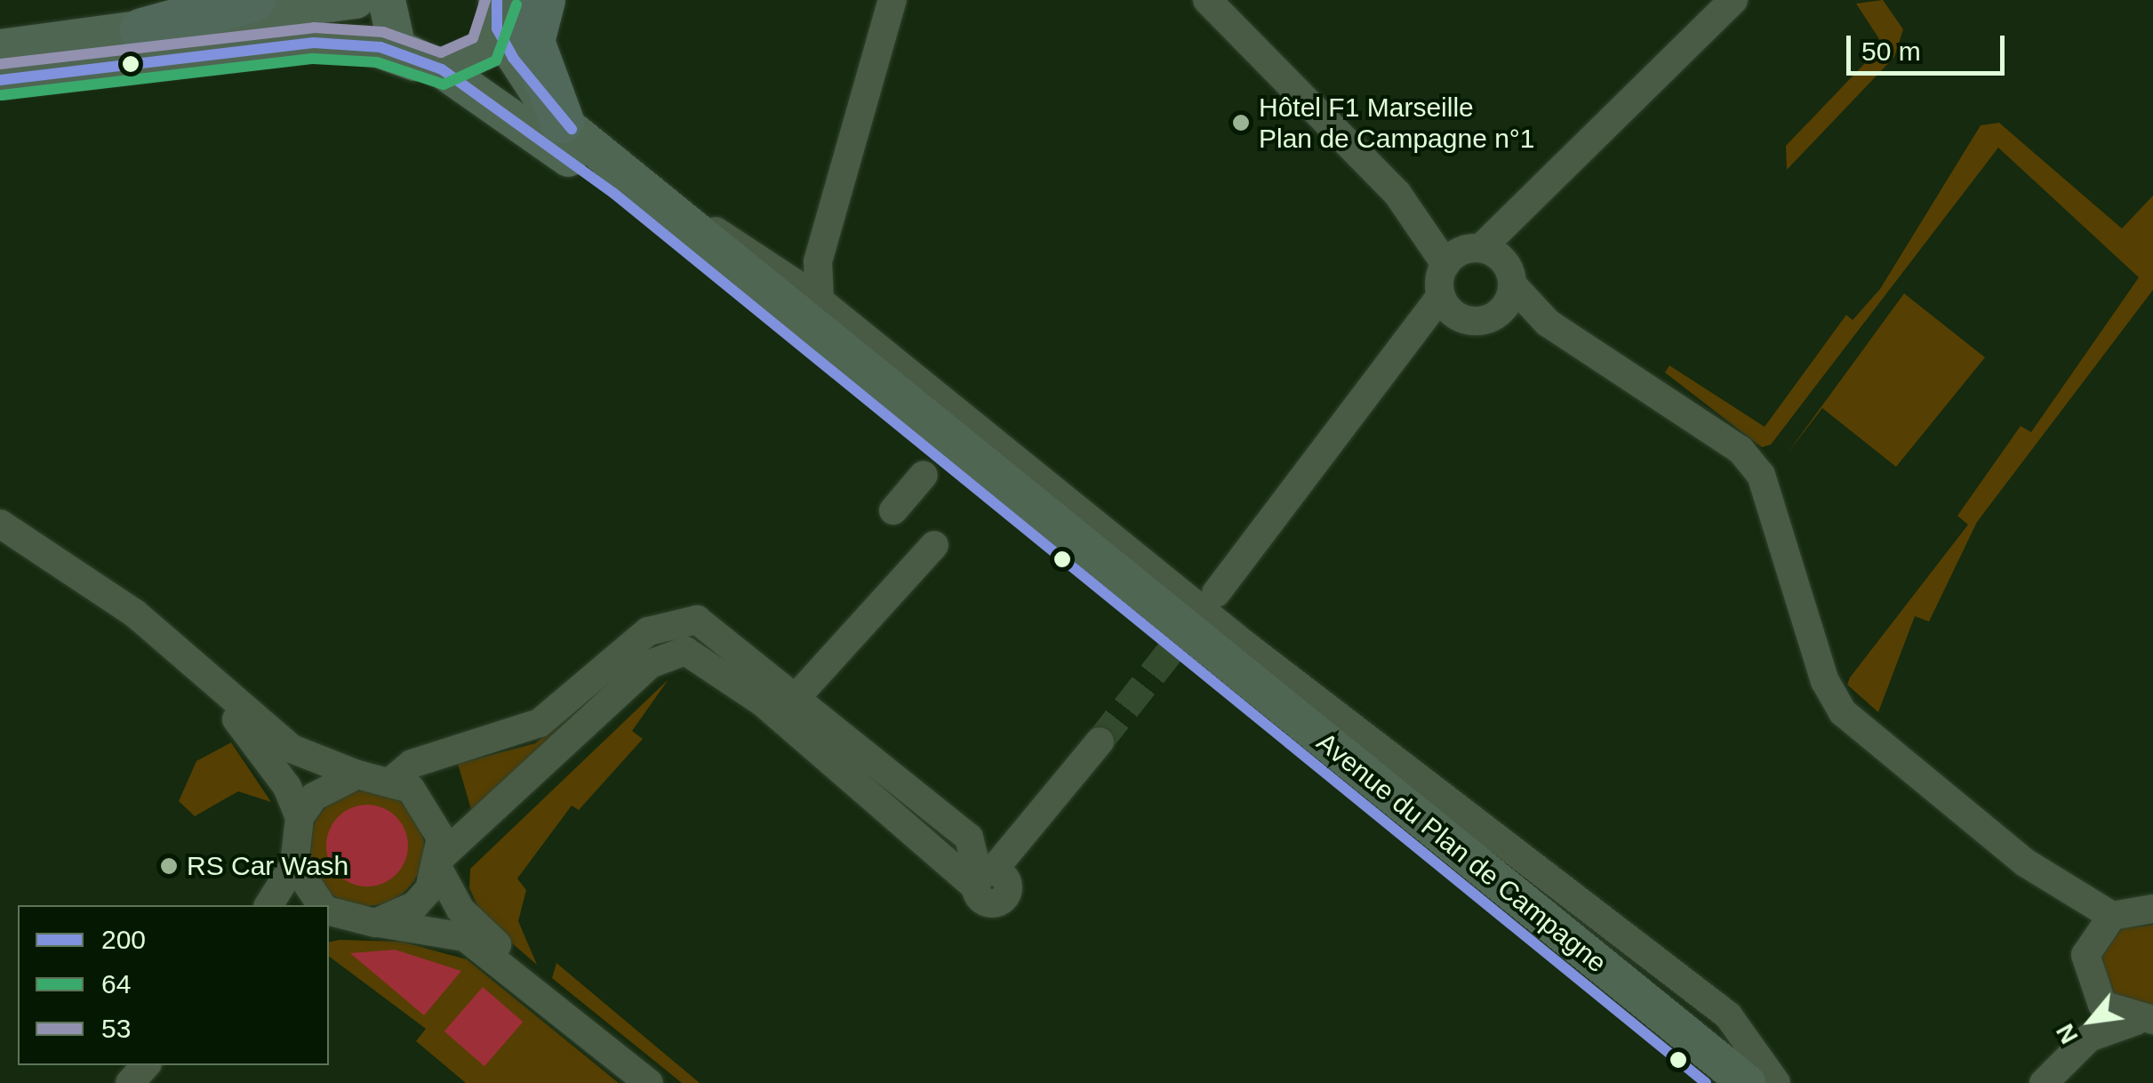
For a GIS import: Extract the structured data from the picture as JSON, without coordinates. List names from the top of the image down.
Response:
{
  "streets": {
    "main road": ["Avenue du Plan de Campagne"]
  },
  "places": ["Hôtel F1 Marseille Plan de Campagne n°1", "RS Car Wash"],
  "lines": ["transit line 200", "transit line 53", "transit line 64"],
  "legend": ["200", "64", "53"],
  "scale_bar": "50 m",
  "north": "bottom left"
}
